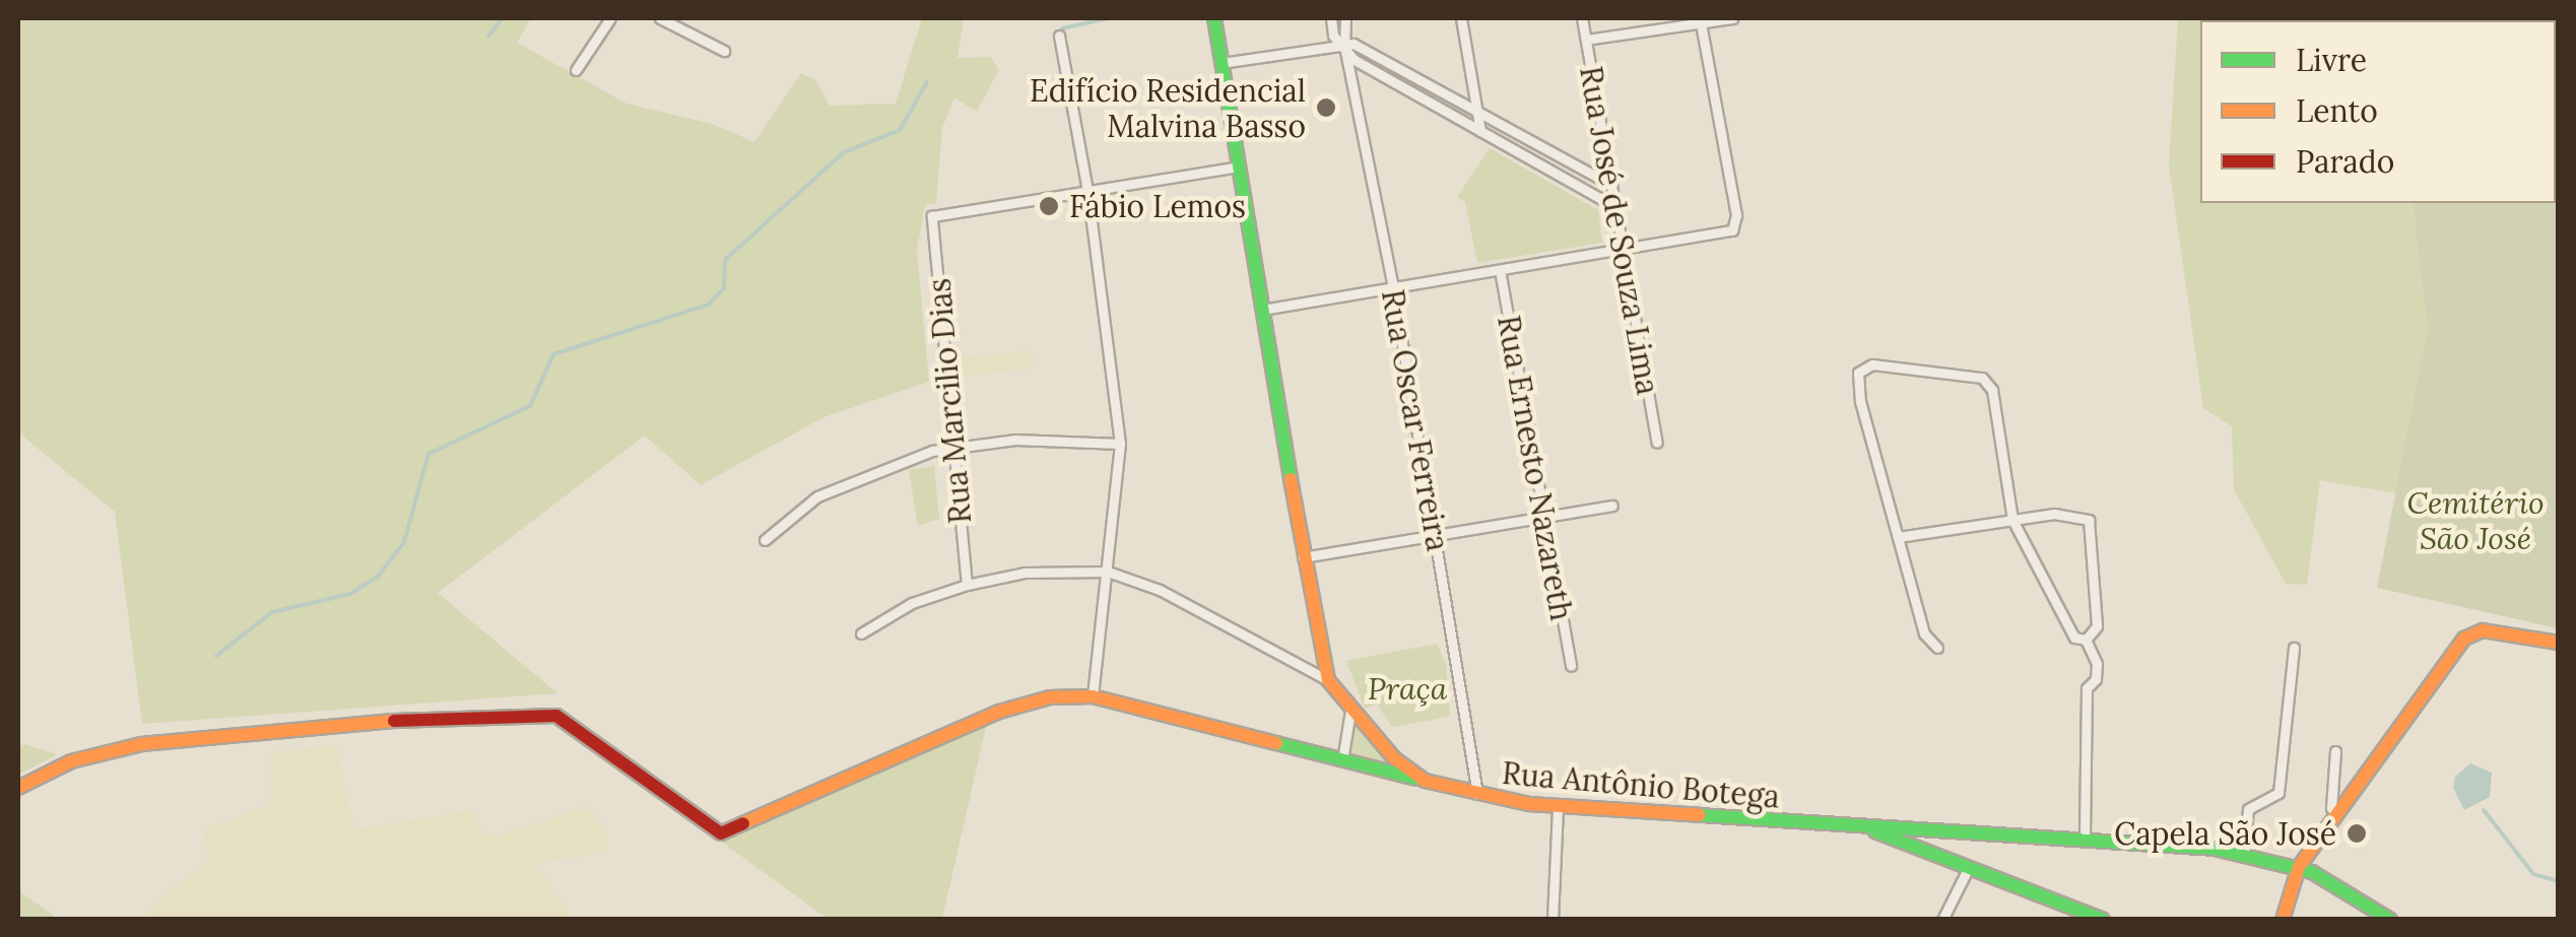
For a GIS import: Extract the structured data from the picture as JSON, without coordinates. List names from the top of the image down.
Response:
{
  "streets": {
    "street": [
      "Rua José de Souza Lima",
      "Rua Marcilio Dias",
      "Rua Oscar Ferreira",
      "Rua Ernesto Nazareth",
      "Rua Antônio Botega"
    ]
  },
  "crossings": [
    ["Rua Oscar Ferreira", "Rua Antônio Botega"]
  ],
  "parks": ["Cemitério São José", "Praça"],
  "places": ["Edifício Residencial Malvina Basso", "Fábio Lemos", "Capela São José"],
  "legend": ["Livre", "Lento", "Parado"]
}
